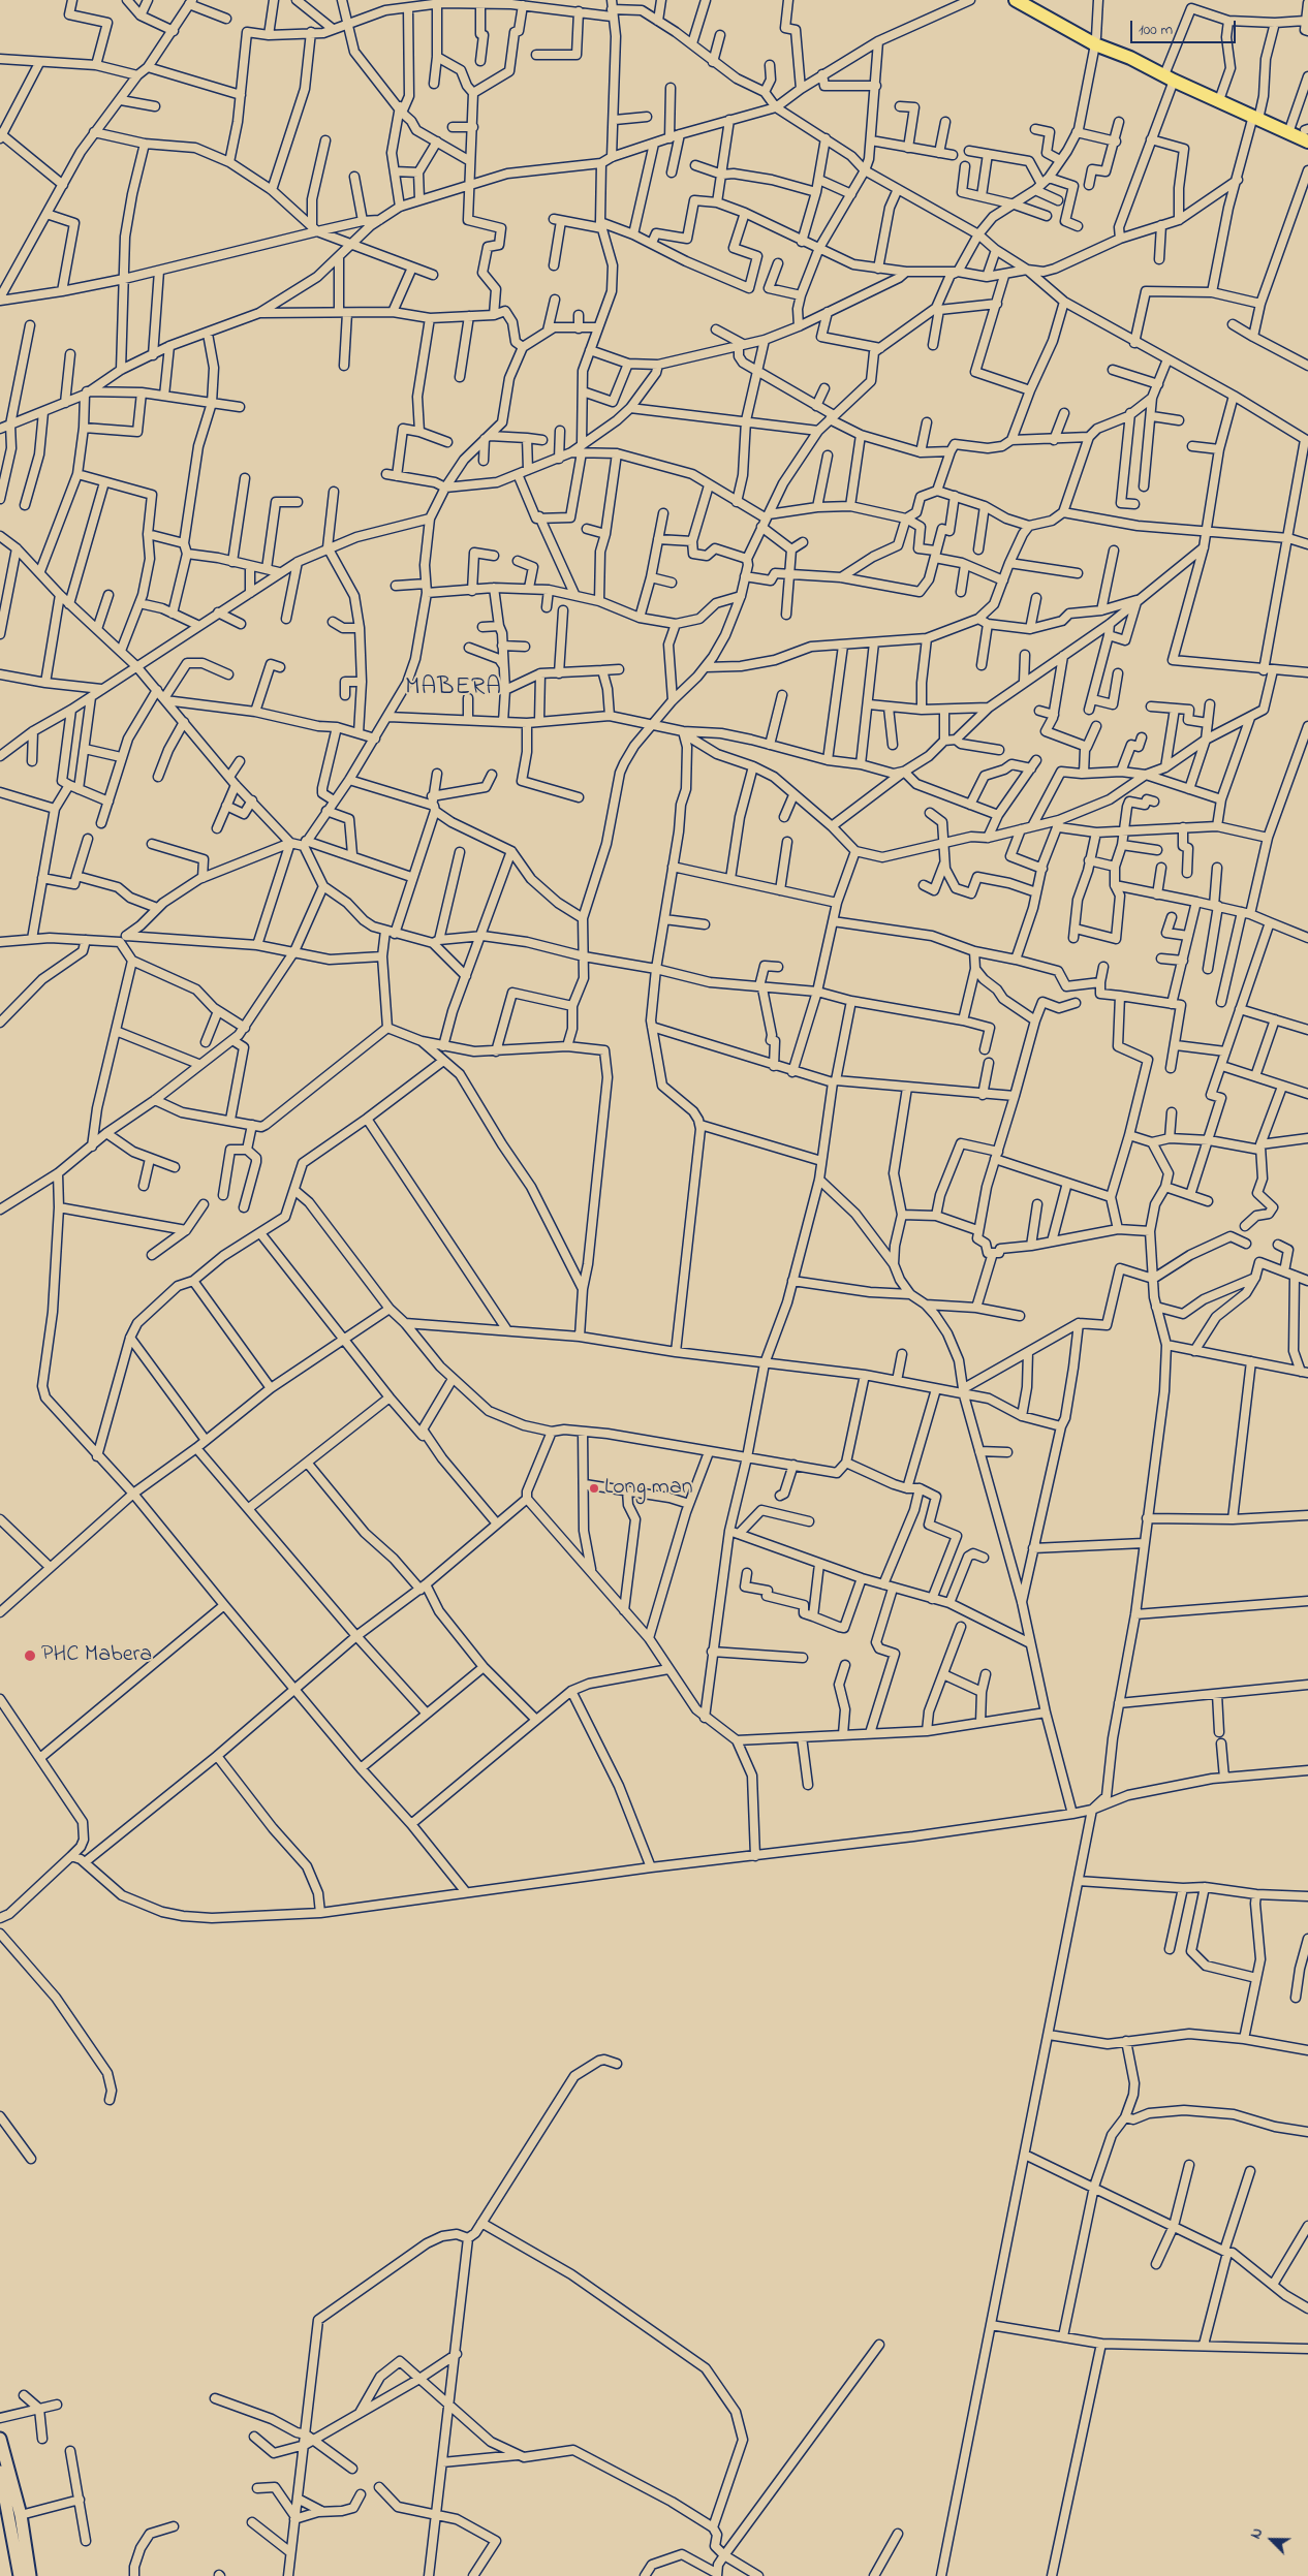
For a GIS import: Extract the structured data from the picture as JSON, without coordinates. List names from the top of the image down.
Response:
{
  "districts": ["MABERA"],
  "places": ["Long man", "PHC Mabera"],
  "scale_bar": "100 m",
  "north": "top left"
}
